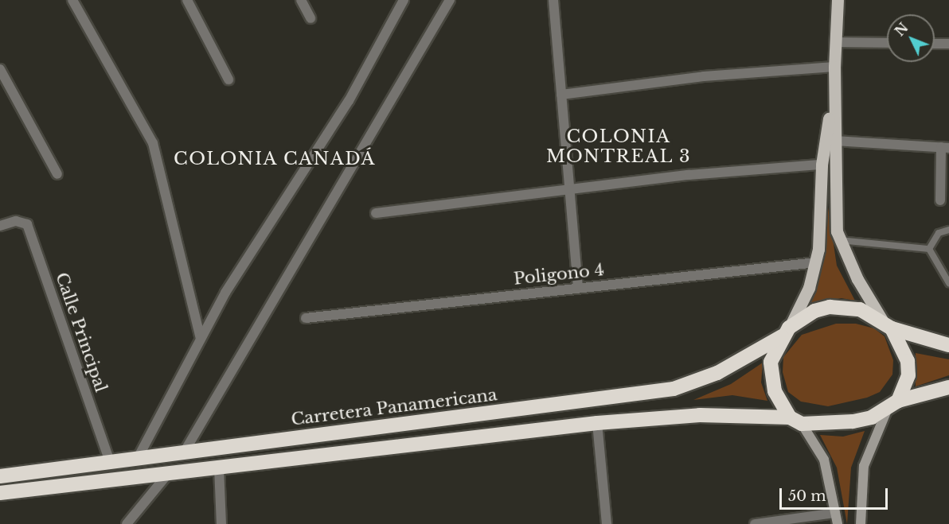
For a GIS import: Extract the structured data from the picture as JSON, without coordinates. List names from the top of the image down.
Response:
{
  "streets": {
    "highway": ["Carretera Panamericana"],
    "street": ["Poligono 4", "Calle Principal"]
  },
  "crossings": [
    ["Calle Principal", "Carretera Panamericana"]
  ],
  "districts": ["COLONIA MONTREAL 3", "COLONIA CANADÁ"],
  "scale_bar": "50 m",
  "north": "top left"
}
